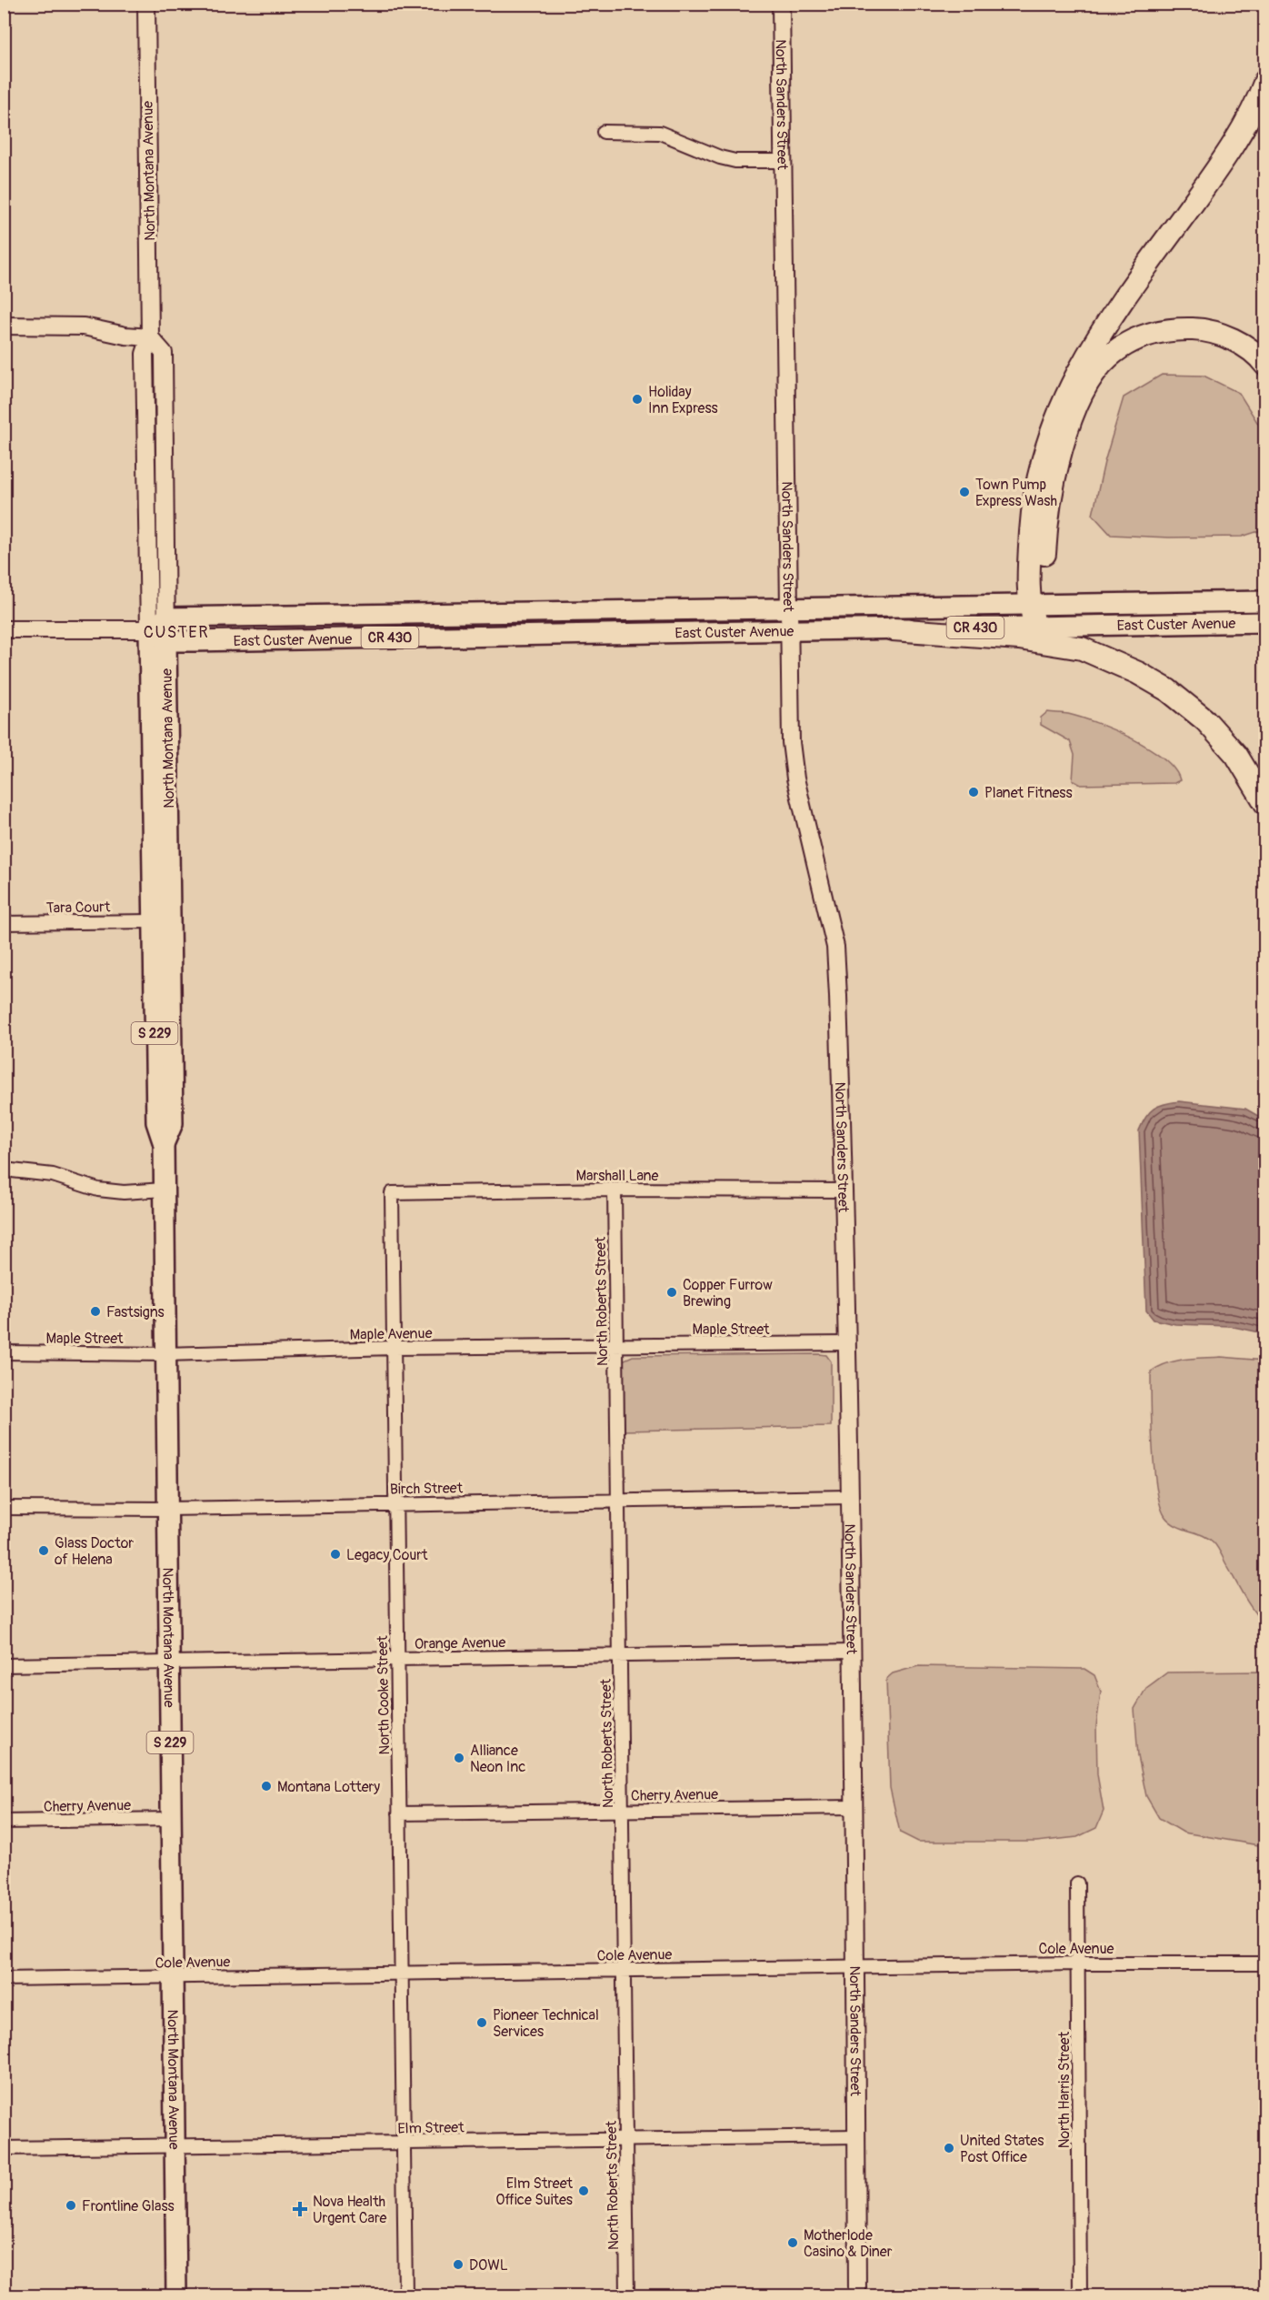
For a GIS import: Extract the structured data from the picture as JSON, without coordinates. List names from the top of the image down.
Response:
{
  "streets": {
    "main road": [
      "North Montana Avenue",
      "East Custer Avenue",
      "CR 430",
      "S 229"
    ],
    "street": [
      "North Sanders Street",
      "Tara Court",
      "Marshall Lane",
      "North Roberts Street",
      "Maple Street",
      "Maple Avenue",
      "Birch Street",
      "Orange Avenue",
      "North Cooke Street",
      "Cherry Avenue",
      "Cole Avenue",
      "North Harris Street",
      "Elm Street"
    ]
  },
  "crossings": [
    ["North Sanders Street", "East Custer Avenue"],
    ["North Sanders Street", "Marshall Lane"],
    ["North Sanders Street", "Maple Street"],
    ["North Sanders Street", "Birch Street"],
    ["North Sanders Street", "Orange Avenue"],
    ["North Sanders Street", "Cherry Avenue"],
    ["North Sanders Street", "Cole Avenue"],
    ["North Sanders Street", "Elm Street"],
    ["North Montana Avenue", "East Custer Avenue"],
    ["North Montana Avenue", "Tara Court"],
    ["North Montana Avenue", "Maple Street"],
    ["North Montana Avenue", "Maple Avenue"],
    ["North Montana Avenue", "Birch Street"],
    ["North Montana Avenue", "Orange Avenue"],
    ["North Montana Avenue", "Cherry Avenue"],
    ["North Montana Avenue", "Cole Avenue"],
    ["North Montana Avenue", "Elm Street"],
    ["Marshall Lane", "North Roberts Street"],
    ["Marshall Lane", "North Cooke Street"],
    ["North Roberts Street", "Maple Street"],
    ["North Roberts Street", "Maple Avenue"],
    ["North Roberts Street", "Birch Street"],
    ["North Roberts Street", "Orange Avenue"],
    ["North Roberts Street", "Cherry Avenue"],
    ["North Roberts Street", "Cole Avenue"],
    ["North Roberts Street", "Elm Street"],
    ["Maple Street", "Maple Avenue"],
    ["Maple Avenue", "North Cooke Street"],
    ["Birch Street", "North Cooke Street"],
    ["Orange Avenue", "North Cooke Street"],
    ["North Cooke Street", "Cherry Avenue"],
    ["North Cooke Street", "Cole Avenue"],
    ["North Cooke Street", "Elm Street"],
    ["Cole Avenue", "North Harris Street"]
  ],
  "districts": ["CUSTER"],
  "places": {
    "other": [
      "Holiday Inn Express",
      "Town Pump Express Wash",
      "Planet Fitness",
      "Copper Furrow Brewing",
      "Fastsigns",
      "Glass Doctor of Helena",
      "Legacy Court",
      "Alliance Neon Inc",
      "Montana Lottery",
      "Pioneer Technical Services",
      "United States Post Office",
      "Elm Street Office Suites",
      "Frontline Glass",
      "Motherlode Casino & Diner",
      "DOWL"
    ],
    "health": ["Nova Health Urgent Care"]
  }
}
